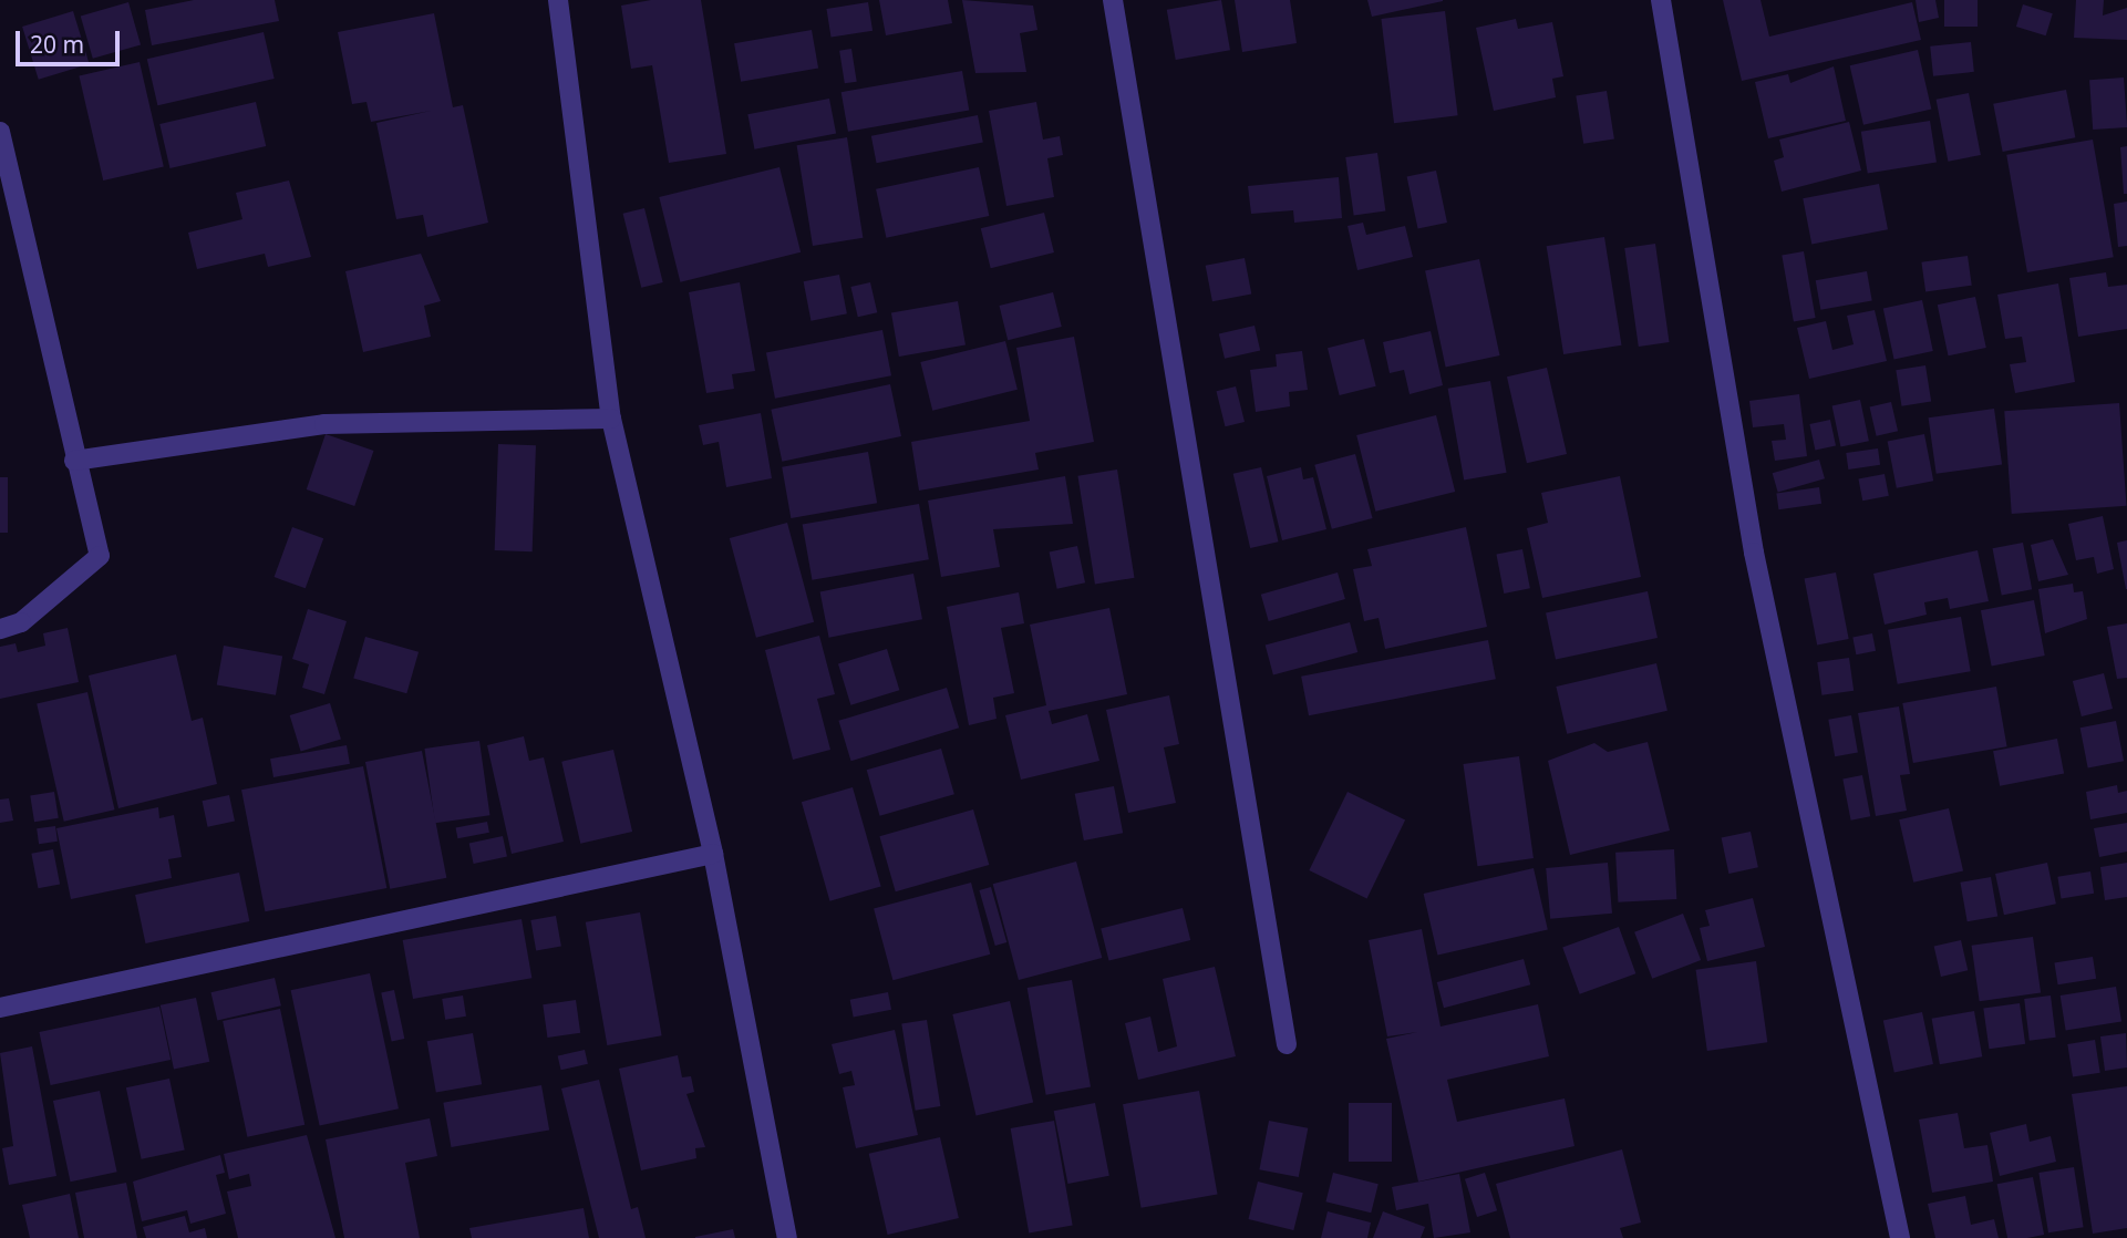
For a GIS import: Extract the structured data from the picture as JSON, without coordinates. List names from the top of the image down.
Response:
{
  "scale_bar": "20 m"
}
